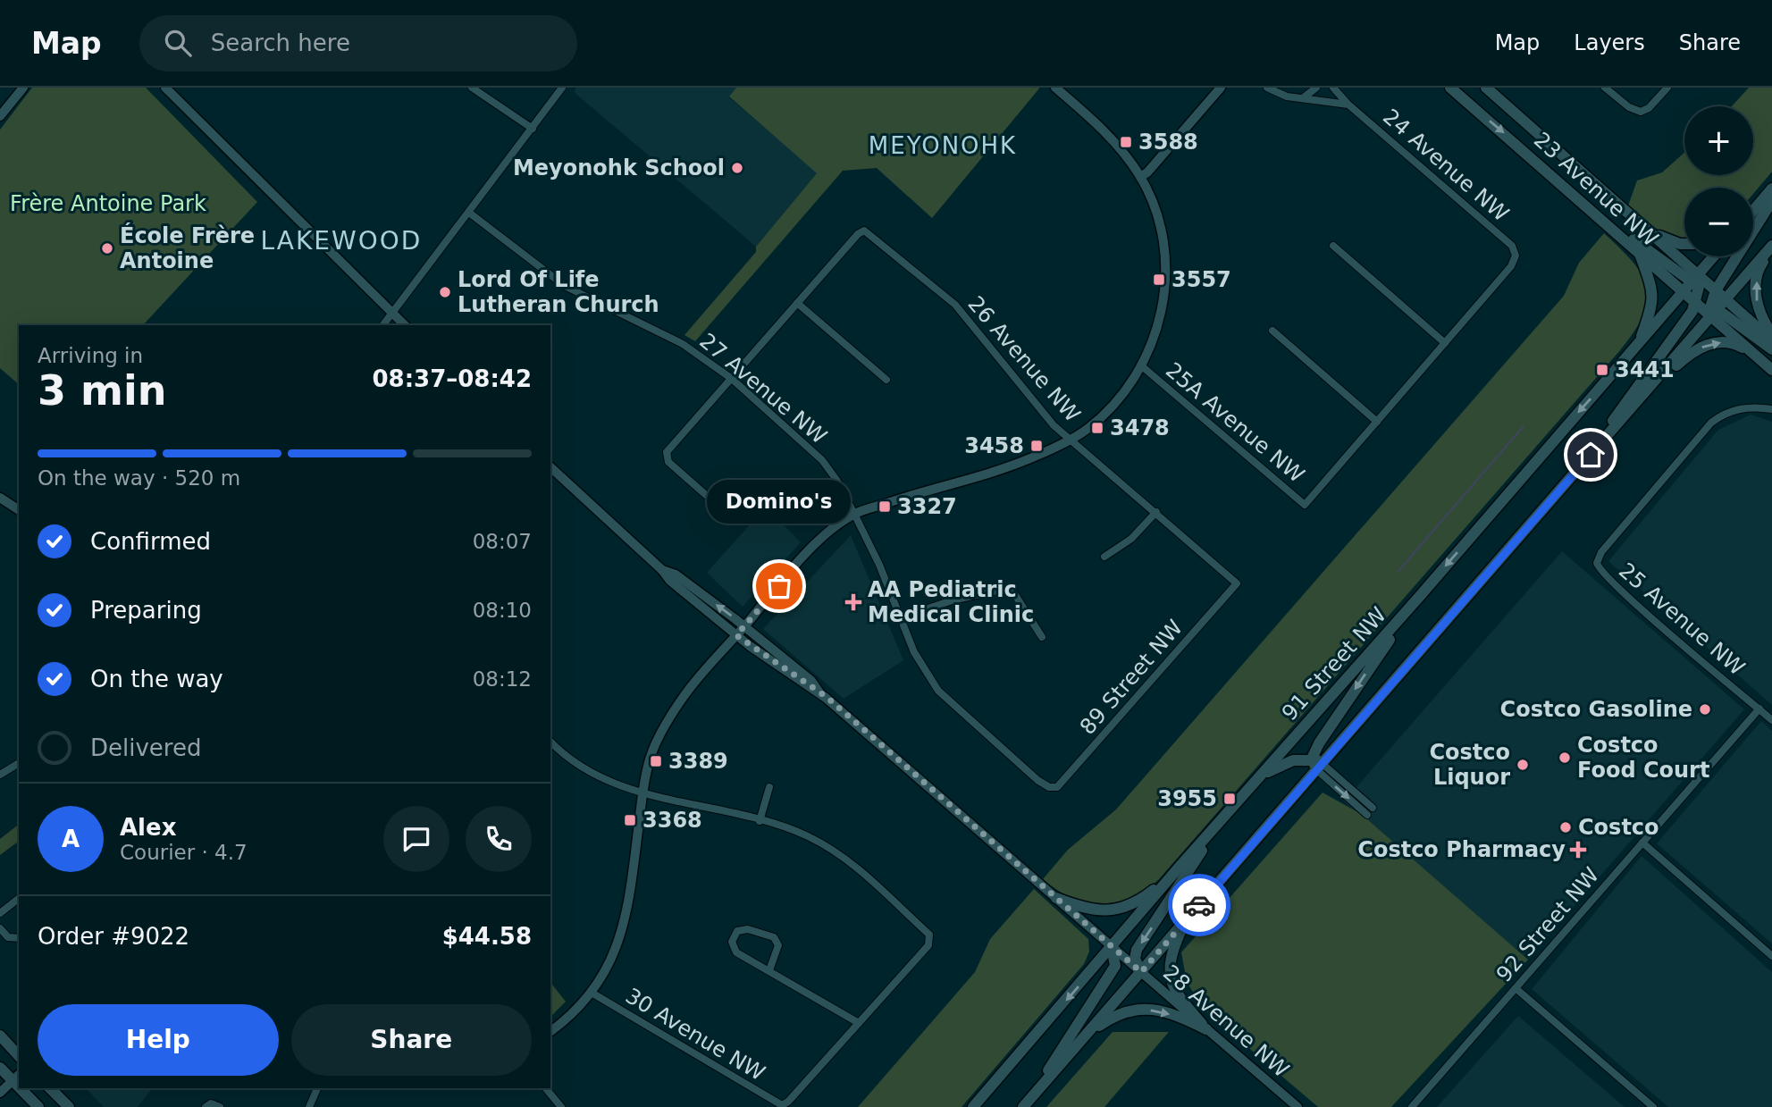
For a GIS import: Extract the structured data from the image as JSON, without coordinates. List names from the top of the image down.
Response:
{
  "streets": {
    "main road": ["23 Avenue NW", "91 Street NW"],
    "street": [
      "24 Avenue NW",
      "26 Avenue NW",
      "27 Avenue NW",
      "25A Avenue NW",
      "25 Avenue NW",
      "89 Street NW",
      "92 Street NW",
      "28 Avenue NW",
      "30 Avenue NW"
    ]
  },
  "crossings": [
    ["23 Avenue NW", "91 Street NW"],
    ["26 Avenue NW", "89 Street NW"],
    ["27 Avenue NW", "89 Street NW"],
    ["25 Avenue NW", "92 Street NW"],
    ["91 Street NW", "28 Avenue NW"]
  ],
  "districts": ["MEYONOHK", "LAKEWOOD"],
  "parks": ["Frère Antoine Park"],
  "places": {
    "transit": [
      "3588",
      "3557",
      "3441",
      "3478",
      "3458",
      "3327",
      "3389",
      "3955",
      "3368"
    ],
    "other": [
      "Meyonohk School",
      "École Frère Antoine",
      "Lord Of Life Lutheran Church",
      "Domino's",
      "Costco Gasoline",
      "Costco Food Court",
      "Costco Liquor",
      "Costco"
    ],
    "health": ["AA Pediatric Medical Clinic", "Costco Pharmacy"]
  },
  "page": {
    "header": "Map",
    "search": "Search here",
    "nav": ["Map", "Layers", "Share"],
    "map_buttons": ["+", "−"],
    "heading": ["3 min", "Arriving in", "08:37–08:42"],
    "panel": [
      "Alex",
      "Courier · 4.7",
      "Order #9022",
      "$44.58"
    ],
    "bar": "On the way · 520 m",
    "bubble": "Domino's",
    "list": [
      ["Confirmed", "08:07"],
      ["Preparing", "08:10"],
      ["On the way", "08:12"],
      "Delivered"
    ],
    "round": "A",
    "buttons": ["Help", "Share"]
  }
}
